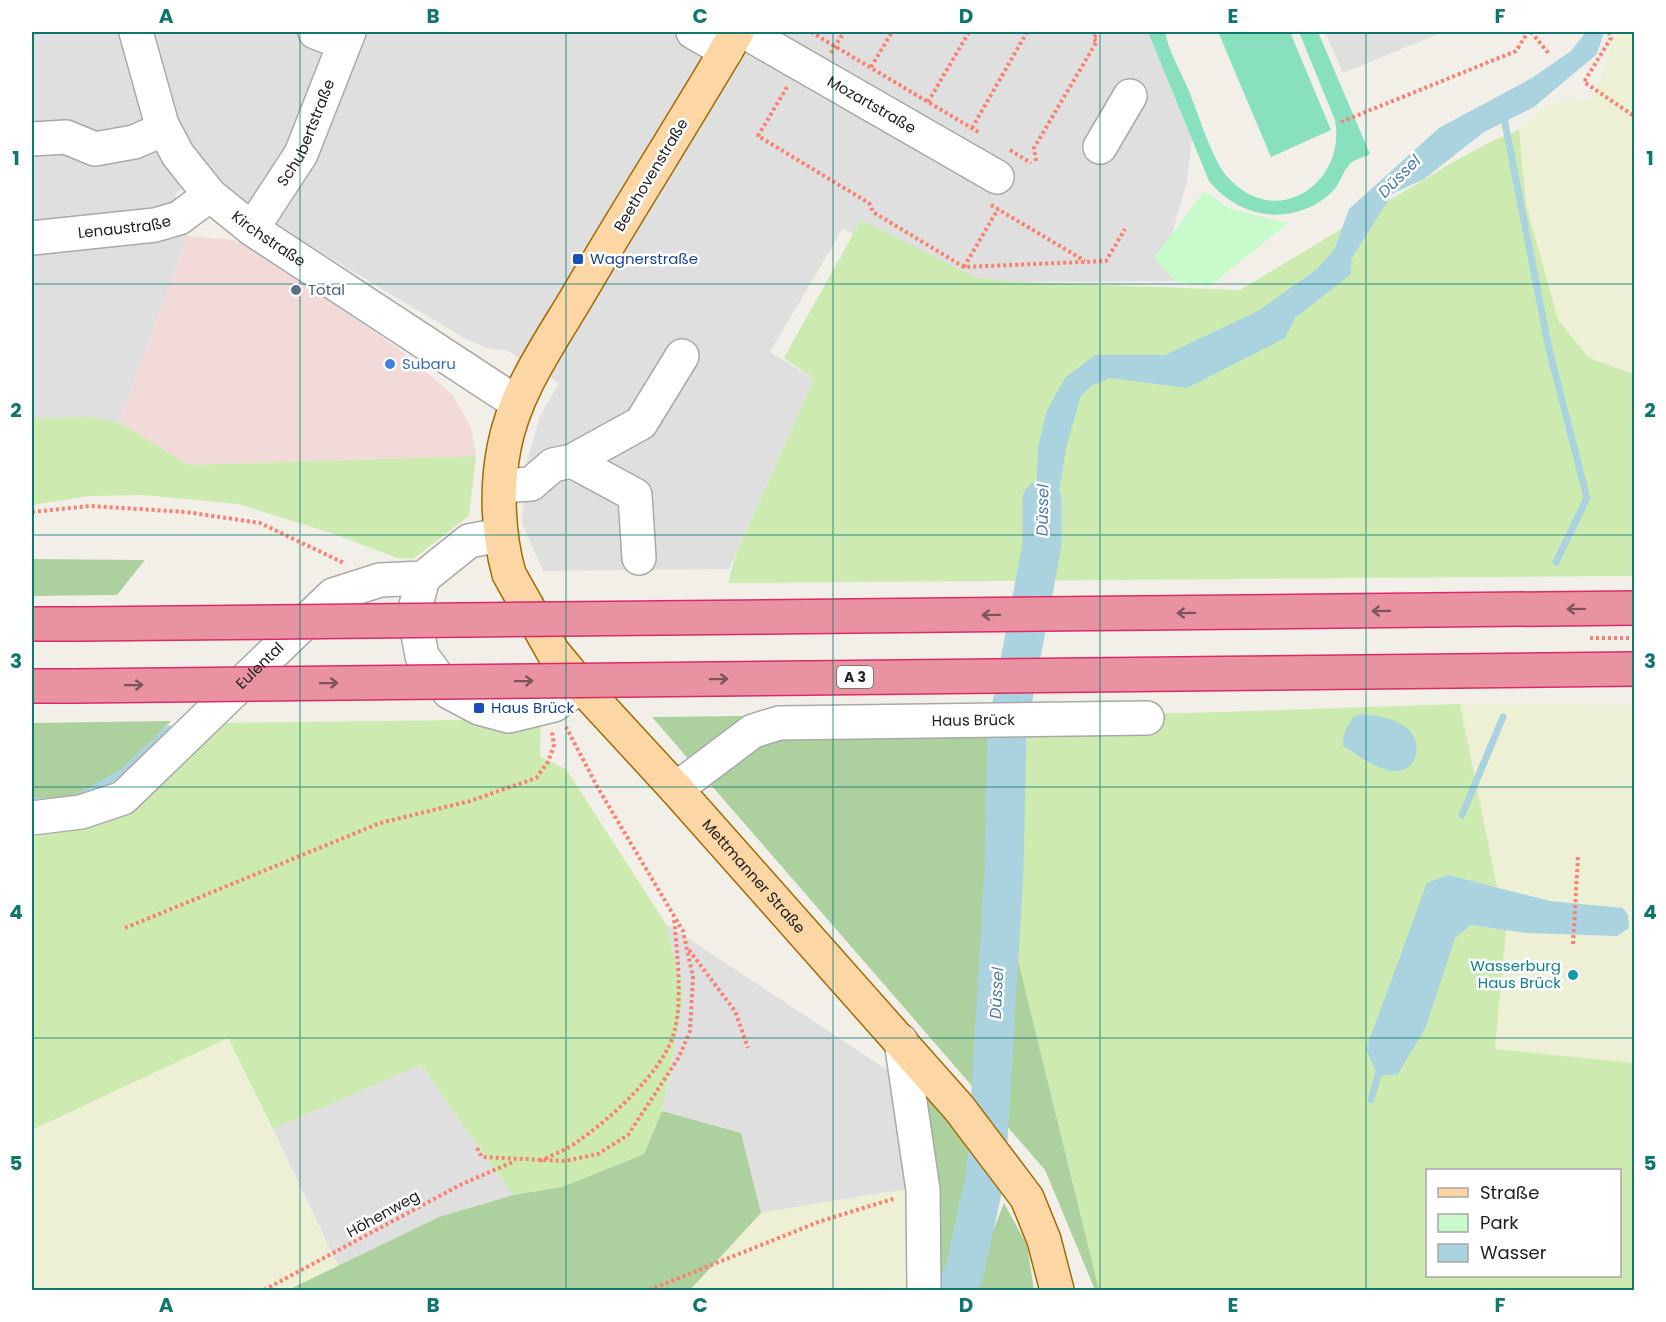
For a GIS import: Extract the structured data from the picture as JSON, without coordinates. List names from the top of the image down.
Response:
{
  "streets": {
    "highway": ["A 3"],
    "main road": ["Beethovenstraße", "Mettmanner Straße"],
    "street": [
      "Mozartstraße",
      "Schubertstraße",
      "Lenaustraße",
      "Kirchstraße",
      "Eulental",
      "Haus Brück"
    ],
    "path": ["Höhenweg"]
  },
  "crossings": [
    ["Mozartstraße", "Beethovenstraße"],
    ["Schubertstraße", "Kirchstraße"],
    ["Beethovenstraße", "Kirchstraße"],
    ["Beethovenstraße", "Mettmanner Straße"],
    ["Lenaustraße", "Kirchstraße"],
    ["Haus Brück", "Mettmanner Straße"]
  ],
  "water": ["Düssel"],
  "places": {
    "transit": ["Wagnerstraße", "Haus Brück"],
    "other": ["Total", "Subaru", "Wasserburg Haus Brück"]
  },
  "legend": ["Straße", "Park", "Wasser"],
  "grid": {
    "columns": [
      "A",
      "B",
      "C",
      "D",
      "E",
      "F"
    ],
    "rows": [
      "1",
      "2",
      "3",
      "4",
      "5"
    ]
  }
}
